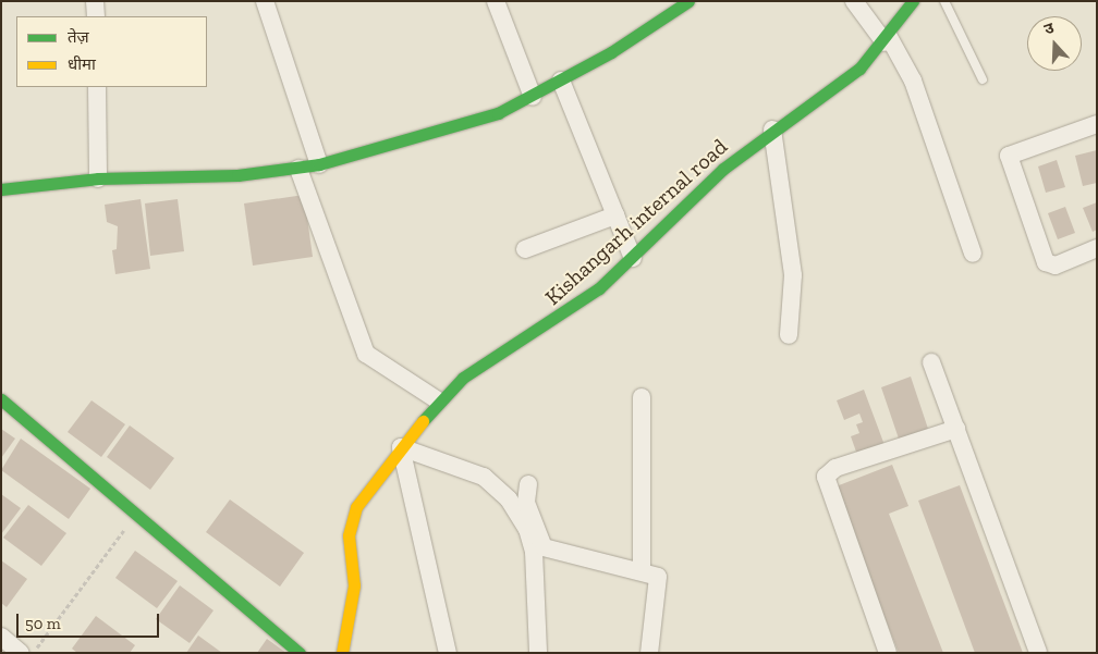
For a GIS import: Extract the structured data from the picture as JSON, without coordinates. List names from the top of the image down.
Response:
{
  "streets": {
    "street": ["Kishangarh internal road"]
  },
  "legend": ["तेज़", "धीमा"],
  "scale_bar": "50 m",
  "north": "top"
}
